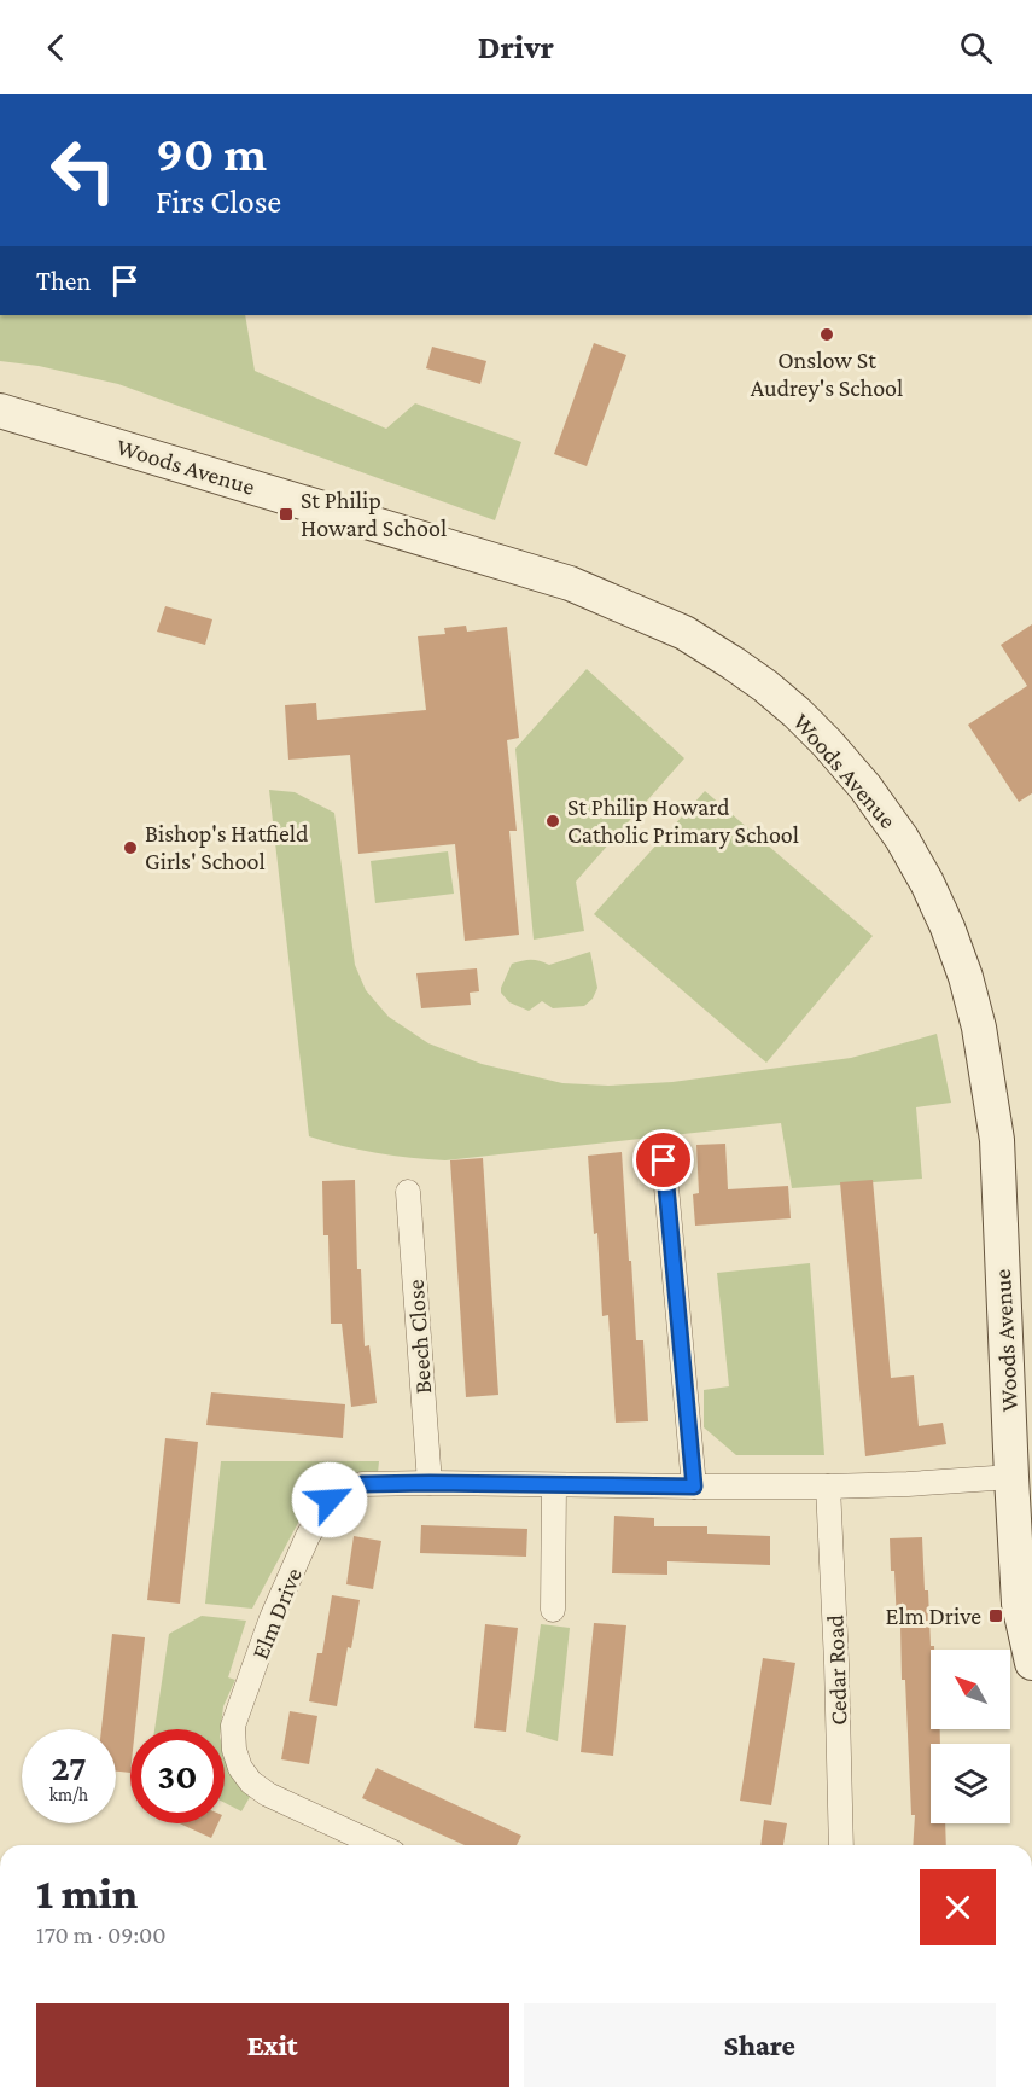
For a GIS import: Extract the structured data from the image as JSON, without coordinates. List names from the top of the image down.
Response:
{
  "streets": {
    "street": [
      "Woods Avenue",
      "Beech Close",
      "Elm Drive",
      "Cedar Road"
    ]
  },
  "crossings": [
    ["Woods Avenue", "Elm Drive"],
    ["Beech Close", "Elm Drive"],
    ["Elm Drive", "Cedar Road"]
  ],
  "places": {
    "other": ["Onslow St Audrey's School", "St Philip Howard Catholic Primary School", "Bishop's Hatfield Girls' School"],
    "transit": ["St Philip Howard School", "Elm Drive"]
  },
  "north": "top left",
  "page": {
    "header": "Drivr",
    "turn": ["90 m", "Firs Close"],
    "then": "Then",
    "speed": "27 km/h",
    "limit": "30",
    "heading": ["1 min", "170 m · 09:00"],
    "buttons": ["Exit", "Share"]
  }
}
